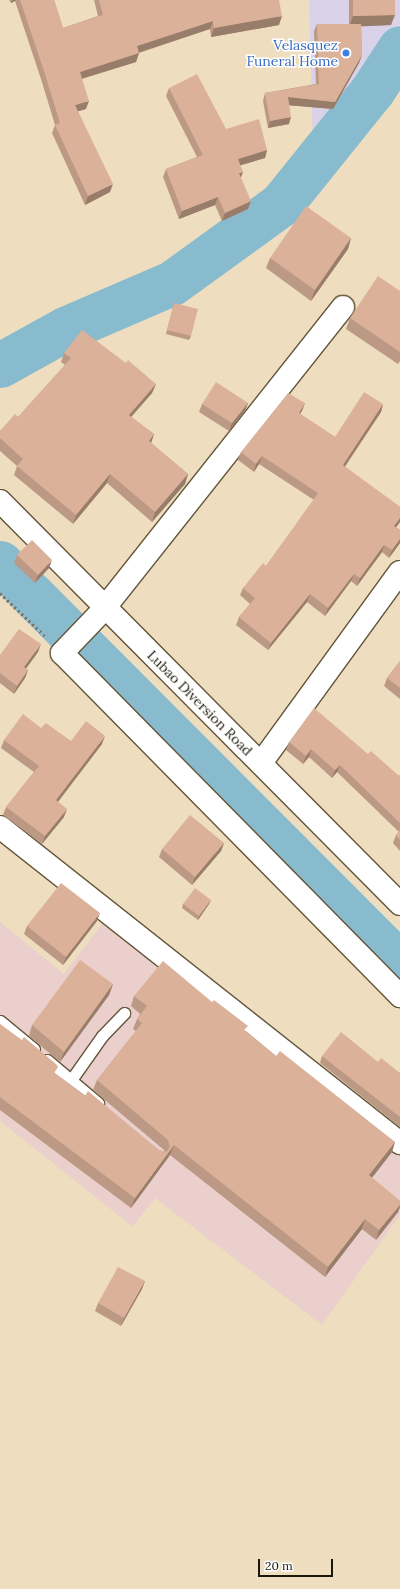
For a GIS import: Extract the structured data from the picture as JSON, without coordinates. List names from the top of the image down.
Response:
{
  "streets": {
    "street": ["Lubao Diversion Road"]
  },
  "places": ["Velasquez Funeral Home"],
  "scale_bar": "20 m"
}
